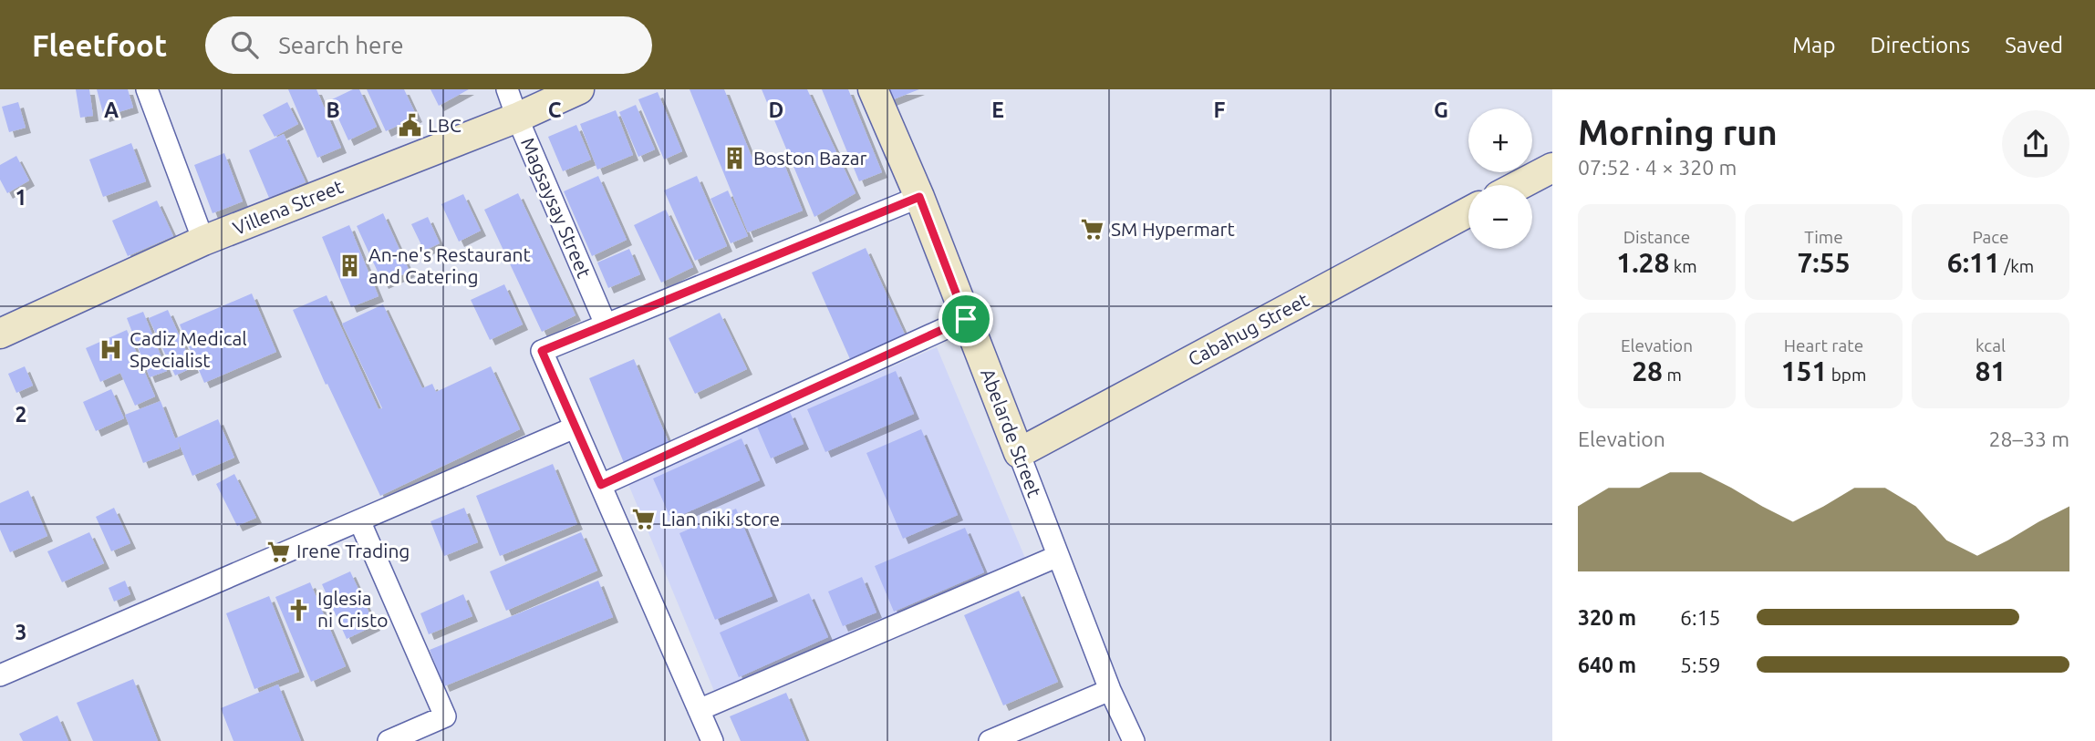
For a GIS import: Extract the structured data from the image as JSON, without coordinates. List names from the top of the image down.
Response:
{
  "streets": {
    "main road": ["Villena Street", "Cabahug Street", "Abelarde Street"],
    "street": ["Magsaysay Street"]
  },
  "crossings": [
    ["Villena Street", "Magsaysay Street"],
    ["Cabahug Street", "Abelarde Street"]
  ],
  "places": {
    "public building": ["LBC"],
    "building": ["Boston Bazar", "An-ne's Restaurant and Catering"],
    "supermarket": ["SM Hypermart", "Lian niki store", "Irene Trading"],
    "hospital": ["Cadiz Medical Specialist"],
    "church": ["Iglesia ni Cristo"]
  },
  "page": {
    "header": "Fleetfoot",
    "search": "Search here",
    "nav": ["Map", "Directions", "Saved"],
    "heading": ["Morning run", "07:52 · 4 × 320 m"],
    "map_buttons": ["+", "−"],
    "stats": [
      ["Distance", "1.28 km"],
      ["Time", "7:55"],
      ["Pace", "6:11 /km"],
      ["Elevation", "28 m"],
      ["Heart rate", "151 bpm"],
      ["kcal", "81"]
    ],
    "chart": ["Elevation", "28–33 m"],
    "list": [
      {
        "name": "320 m",
        "note": "6:15"
      },
      {
        "name": "640 m",
        "note": "5:59"
      }
    ]
  },
  "grid": {
    "columns": [
      "A",
      "B",
      "C",
      "D",
      "E",
      "F",
      "G"
    ],
    "rows": ["1", "2", "3"]
  }
}
